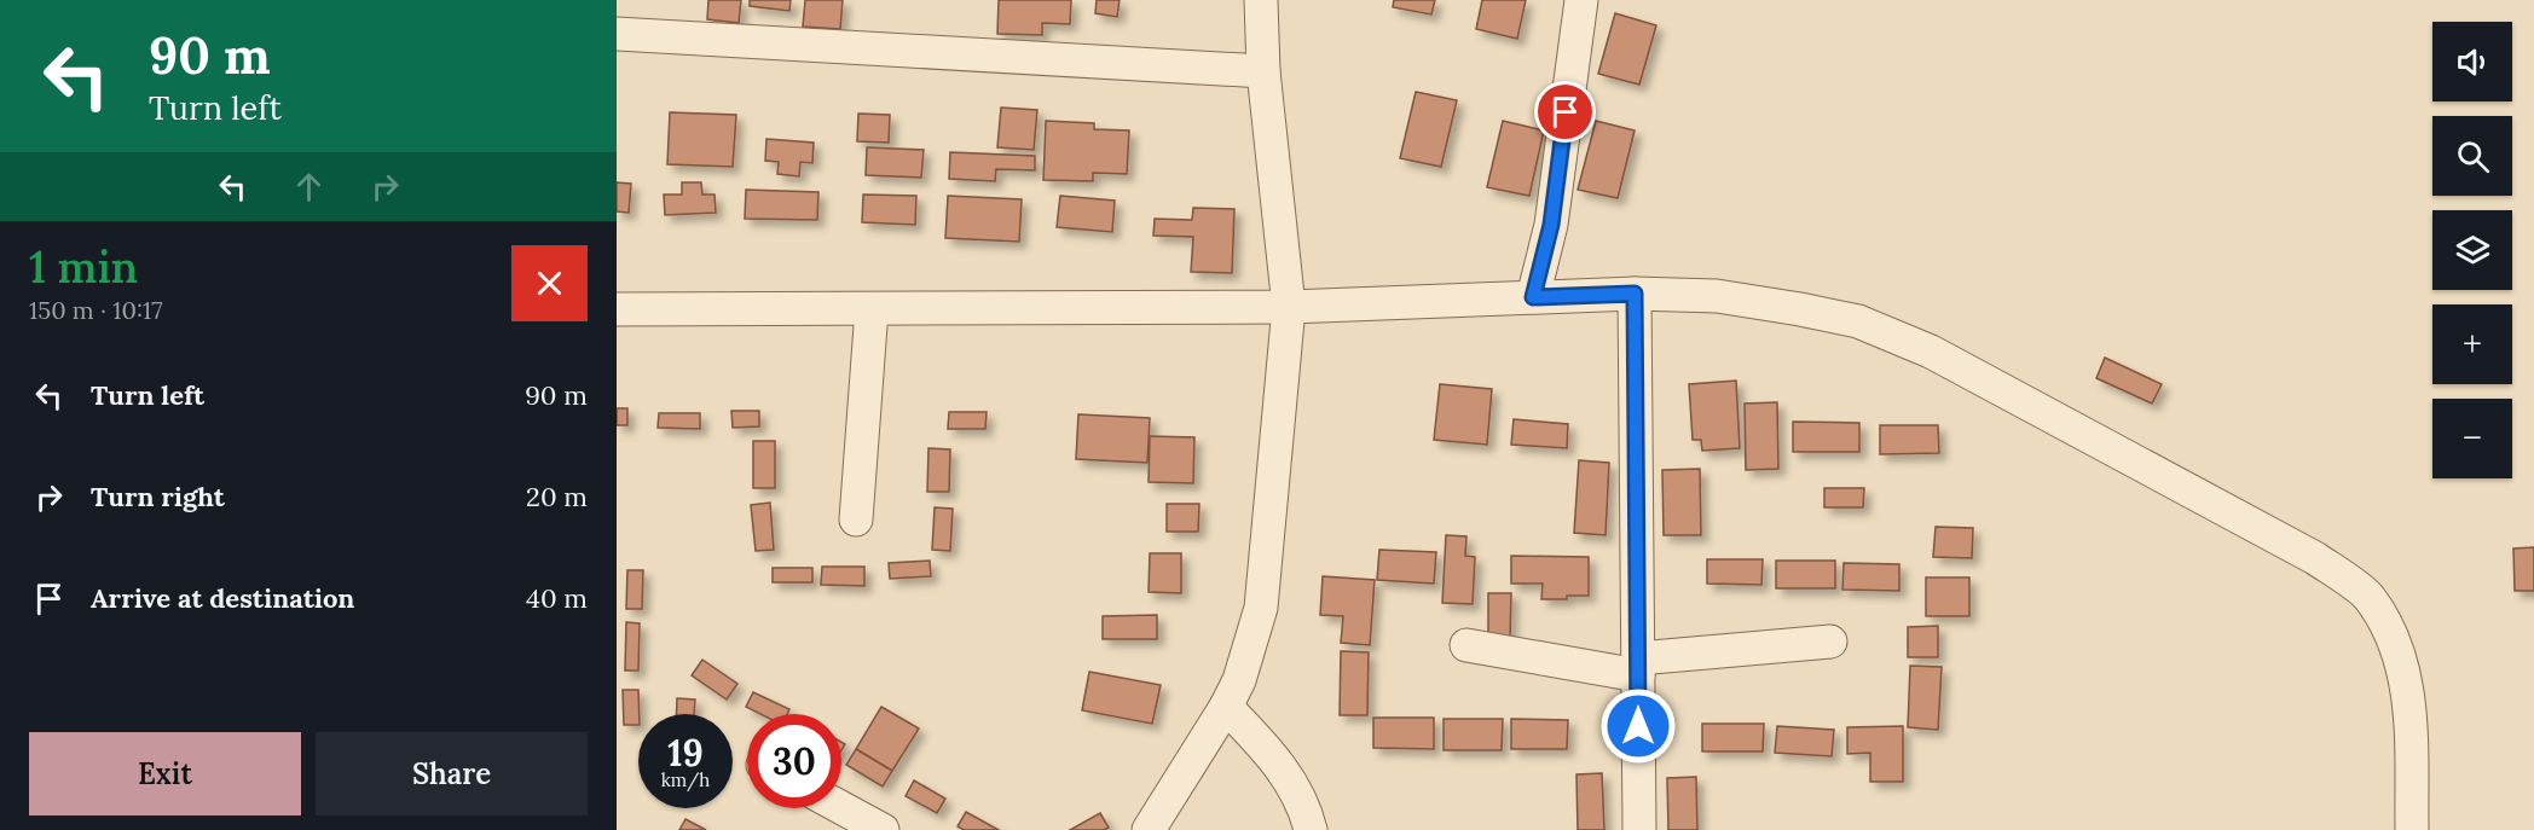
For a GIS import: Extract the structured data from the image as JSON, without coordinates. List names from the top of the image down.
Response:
{
  "page": {
    "turn": ["90 m", "Turn left"],
    "map_buttons": ["+", "−"],
    "heading": ["1 min", "150 m · 10:17"],
    "list": [
      {
        "name": "Turn left",
        "value": "90 m"
      },
      {
        "name": "Turn right",
        "value": "20 m"
      },
      {
        "name": "Arrive at destination",
        "value": "40 m"
      }
    ],
    "speed": "19 km/h",
    "limit": "30",
    "buttons": ["Exit", "Share"]
  }
}
